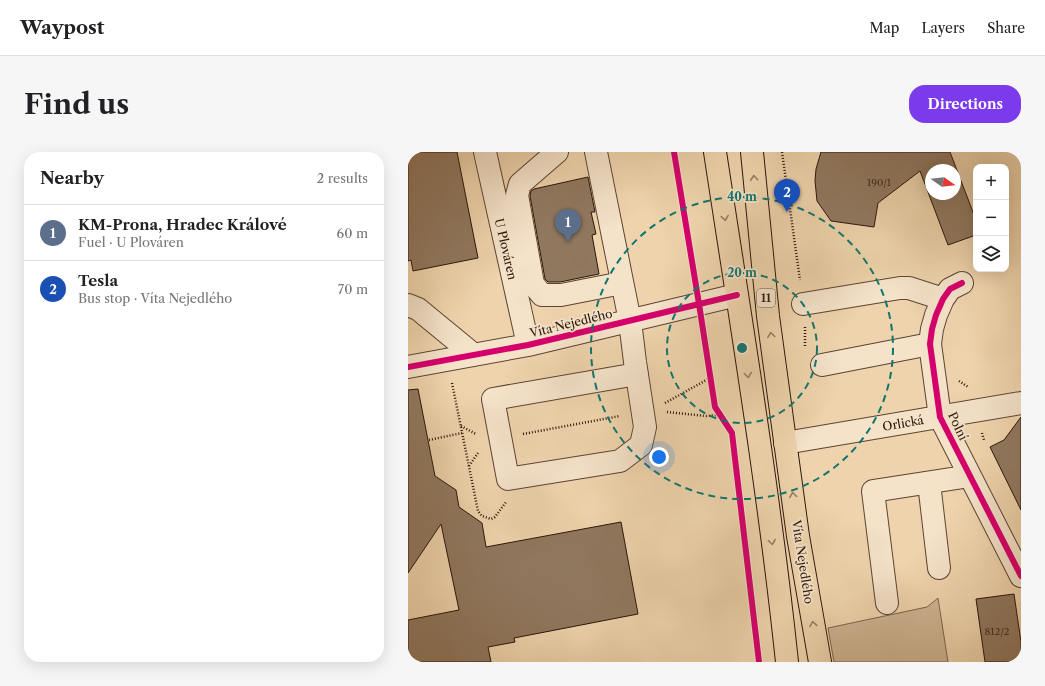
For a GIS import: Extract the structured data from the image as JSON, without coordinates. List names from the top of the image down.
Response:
{
  "streets": {
    "main road": ["11", "Víta Nejedlého"],
    "street": ["U Plováren", "Orlická", "Polní"]
  },
  "crossings": [
    ["U Plováren", "Víta Nejedlého"],
    ["11", "Víta Nejedlého"],
    ["Víta Nejedlého", "Orlická"],
    ["Orlická", "Polní"]
  ],
  "house_numbers": ["190/1", "812/2"],
  "north": "right",
  "page": {
    "header": "Waypost",
    "nav": ["Map", "Layers", "Share"],
    "buttons": "Directions",
    "title": "Find us",
    "heading": ["Nearby", "2 results"],
    "map_buttons": ["+", "−"],
    "pins": ["2", "1"],
    "list": [
      {
        "mark": "1",
        "name": "KM-Prona, Hradec Králové",
        "note": "Fuel · U Plováren",
        "value": "60 m"
      },
      {
        "mark": "2",
        "name": "Tesla",
        "note": "Bus stop · Víta Nejedlého",
        "value": "70 m"
      }
    ]
  },
  "rings": ["40 m", "20 m"]
}
